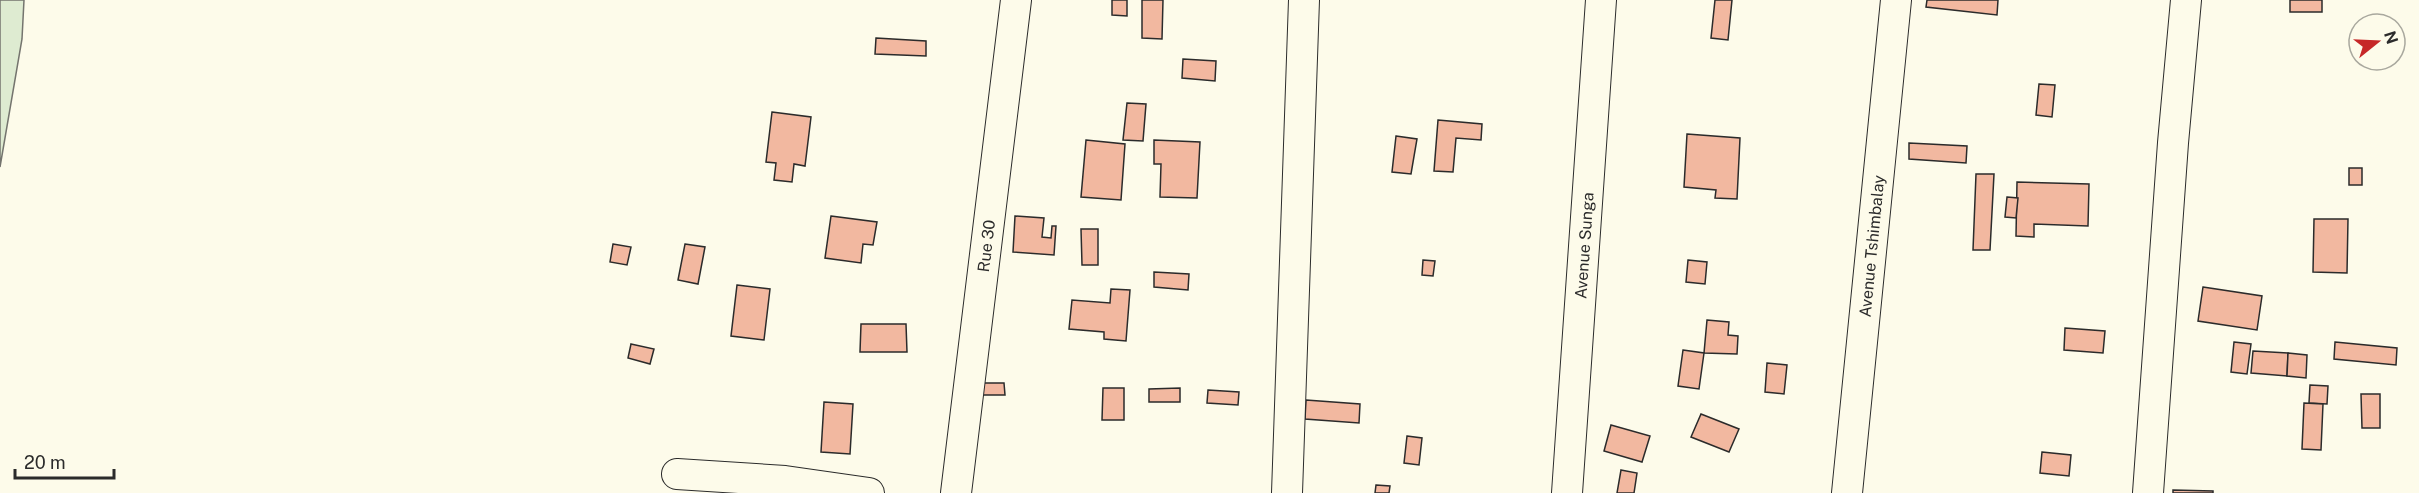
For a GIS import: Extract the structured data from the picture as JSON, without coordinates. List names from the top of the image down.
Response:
{
  "streets": {
    "street": ["Rue 30", "Avenue Sunga", "Avenue Tshimbalay"]
  },
  "scale_bar": "20 m",
  "north": "right"
}
